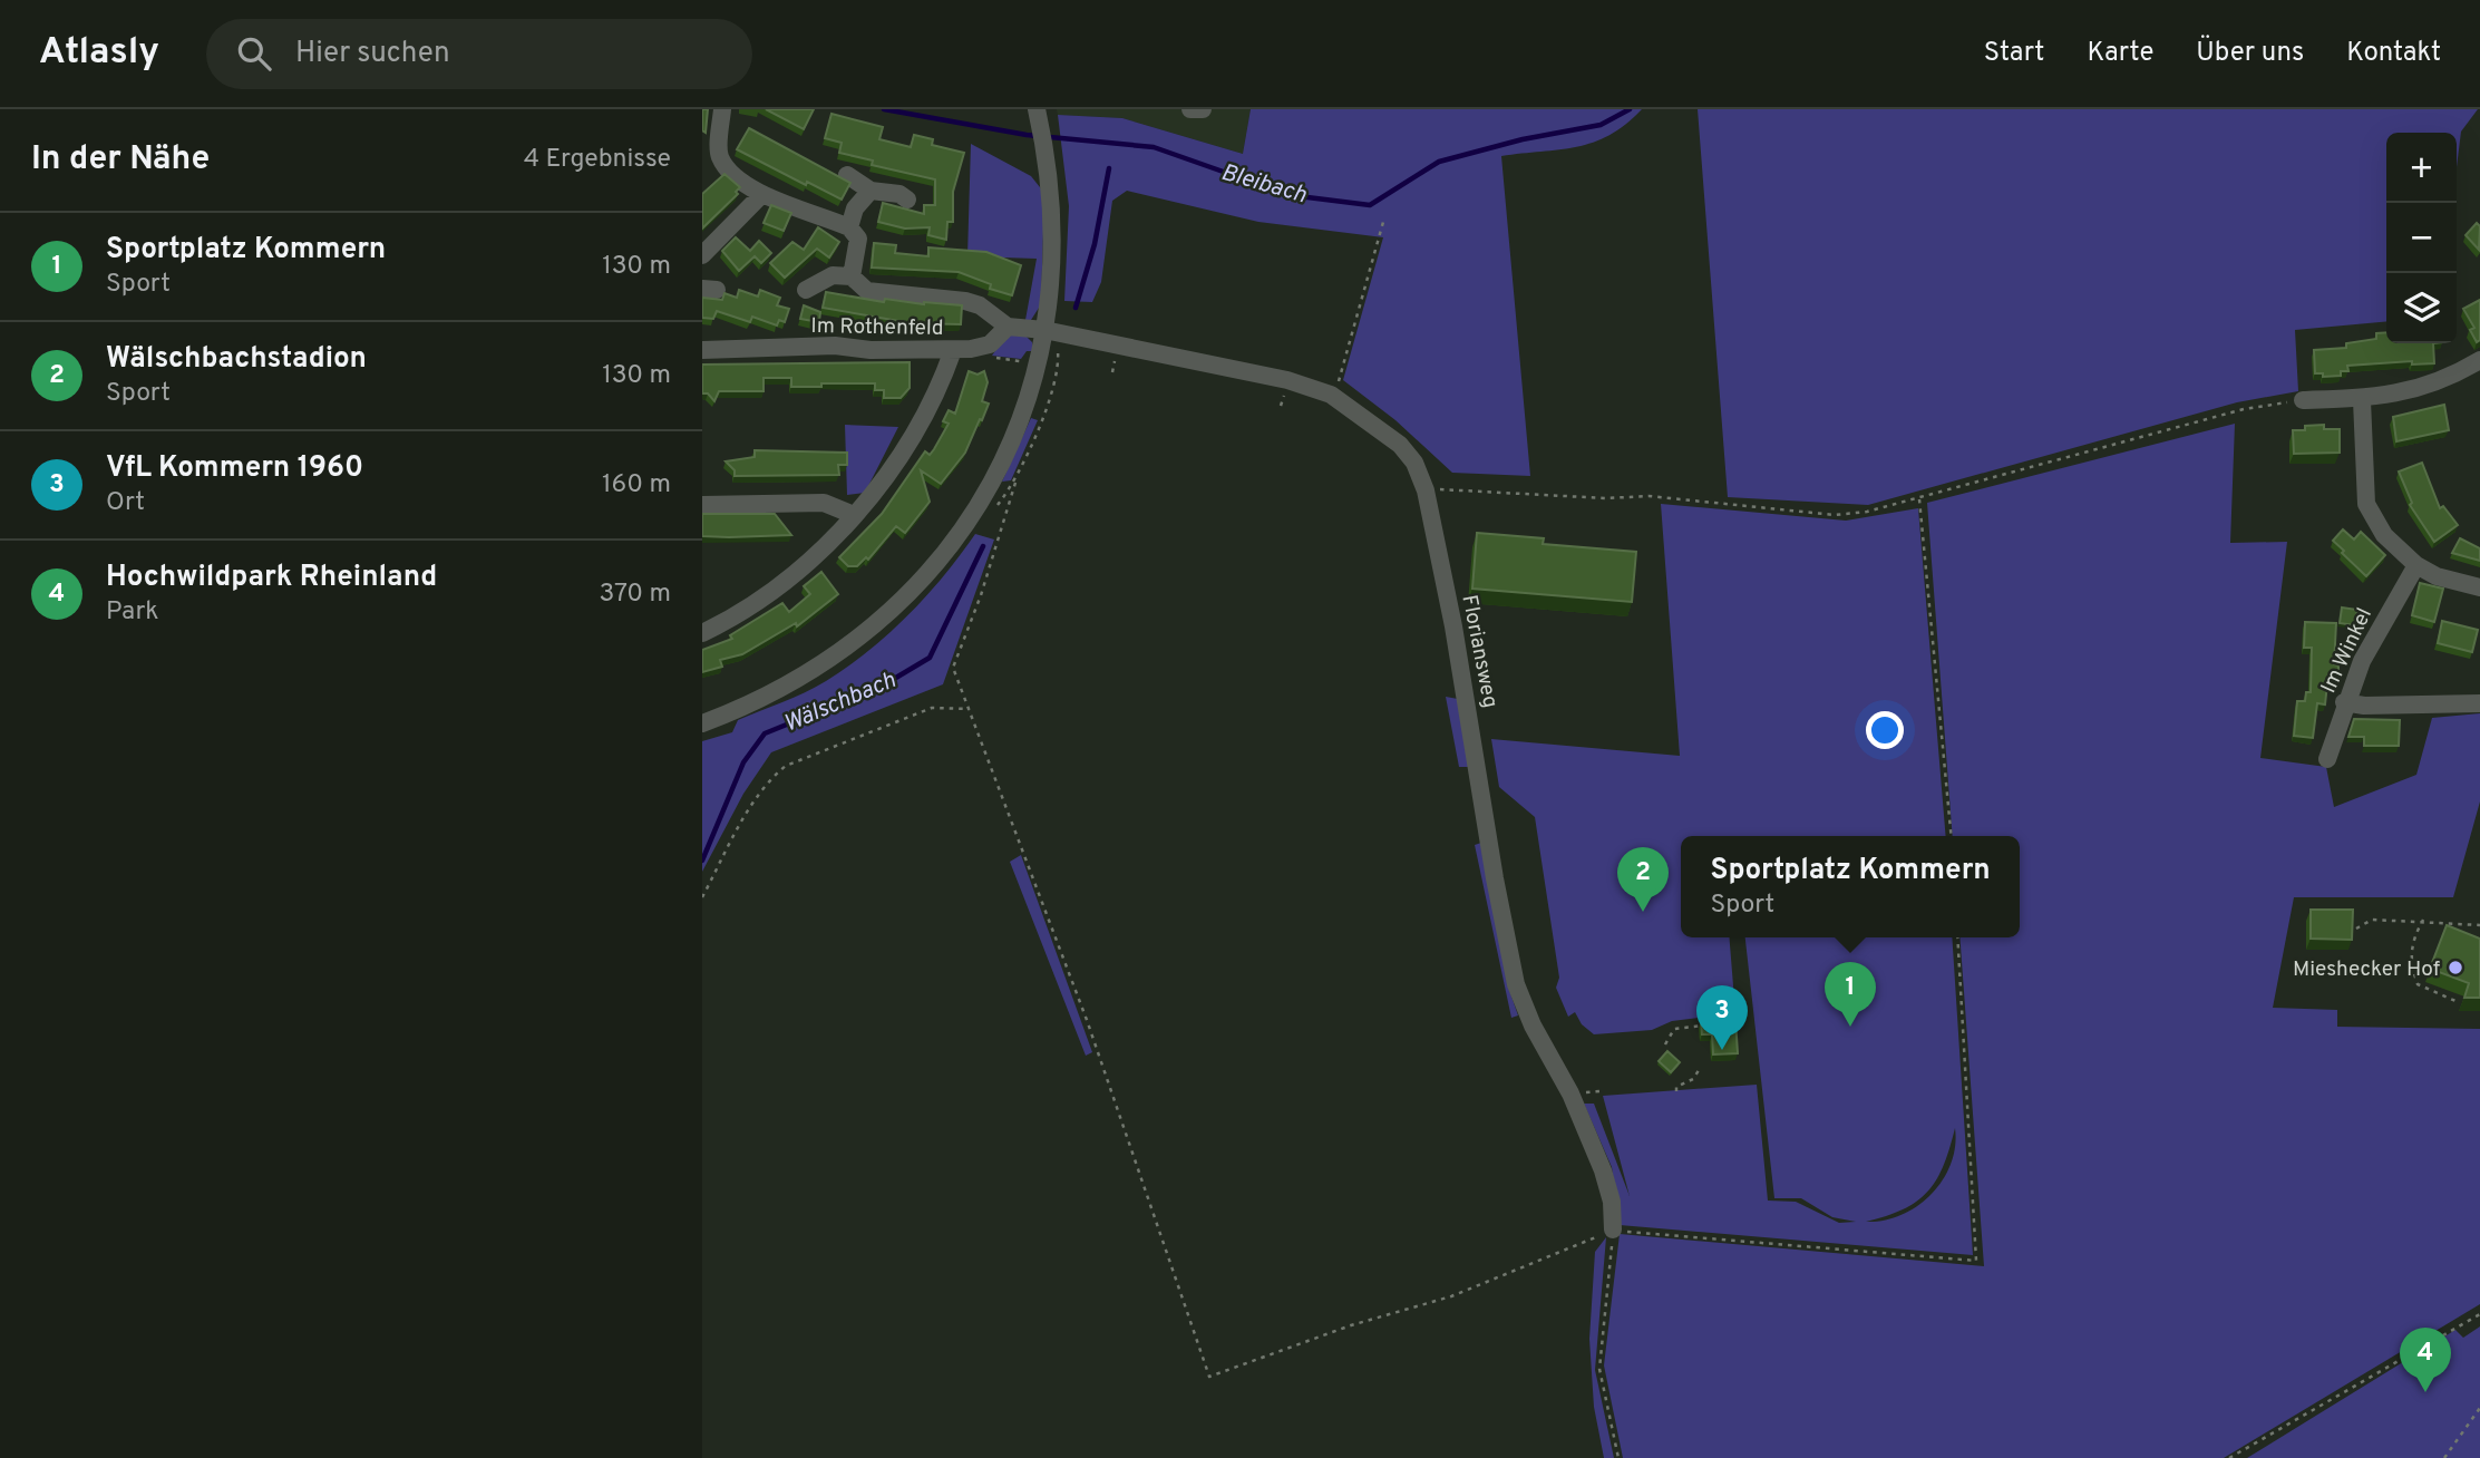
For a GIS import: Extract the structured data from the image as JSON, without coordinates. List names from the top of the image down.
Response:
{
  "streets": {
    "street": ["Im Rothenfeld", "Im Winkel", "Floriansweg"]
  },
  "water": ["Bleibach", "Wälschbach"],
  "places": ["Mieshecker Hof"],
  "page": {
    "header": "Atlasly",
    "search": "Hier suchen",
    "nav": [
      "Start",
      "Karte",
      "Über uns",
      "Kontakt"
    ],
    "heading": ["In der Nähe", "4 Ergebnisse"],
    "map_buttons": ["+", "−"],
    "list": [
      {
        "mark": "1",
        "name": "Sportplatz Kommern",
        "note": "Sport",
        "value": "130 m"
      },
      {
        "mark": "2",
        "name": "Wälschbachstadion",
        "note": "Sport",
        "value": "130 m"
      },
      {
        "mark": "3",
        "name": "VfL Kommern 1960",
        "note": "Ort",
        "value": "160 m"
      },
      {
        "mark": "4",
        "name": "Hochwildpark Rheinland",
        "note": "Park",
        "value": "370 m"
      }
    ],
    "popup": ["Sportplatz Kommern", "Sport"],
    "pins": [
      "2",
      "1",
      "3",
      "4"
    ]
  }
}
